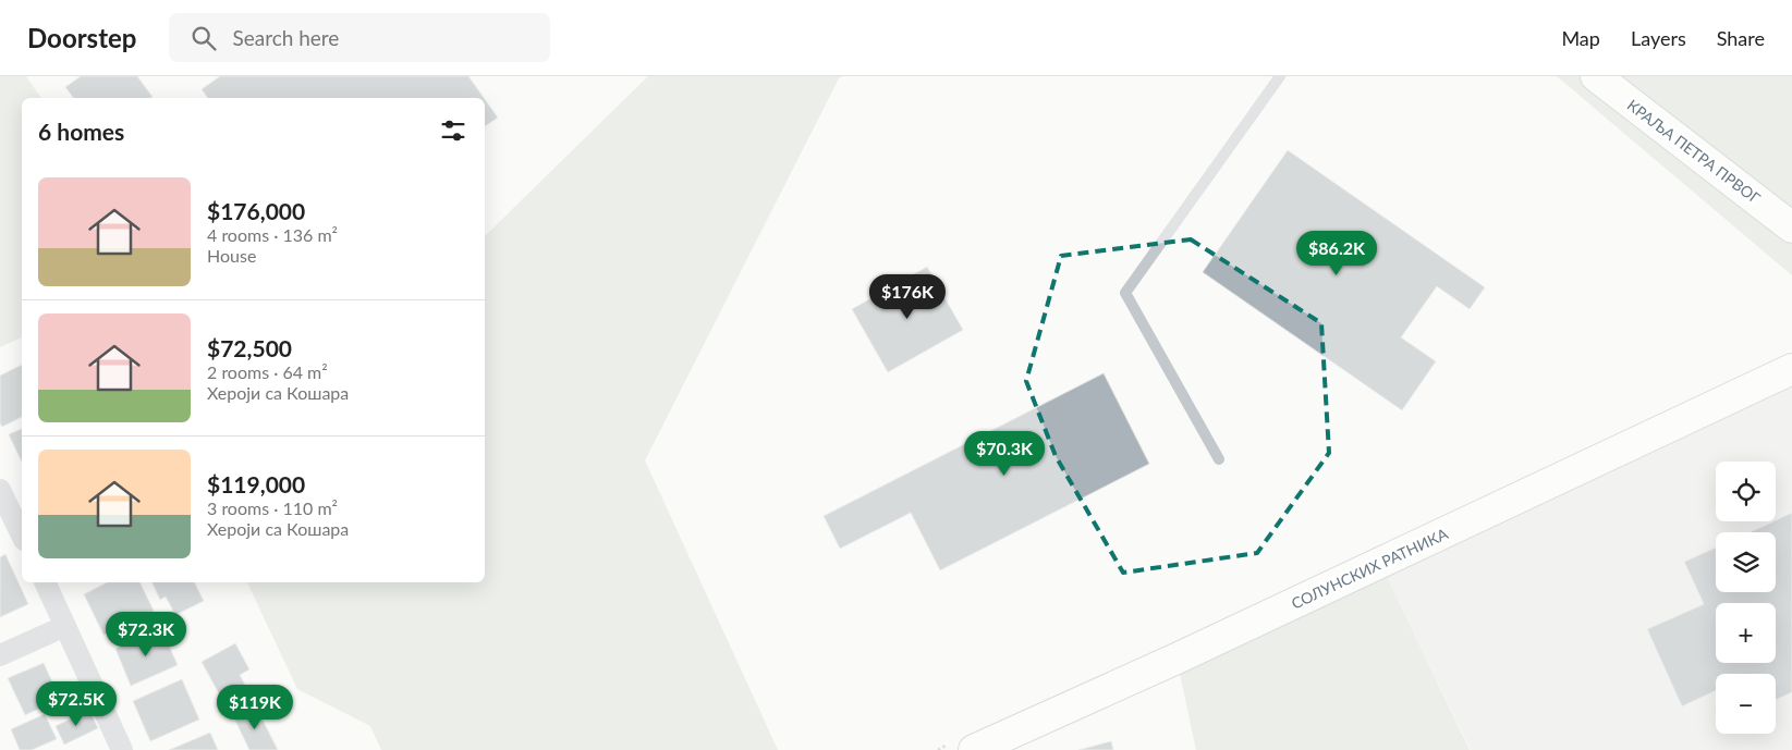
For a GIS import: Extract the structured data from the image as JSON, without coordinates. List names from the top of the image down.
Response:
{
  "streets": {
    "main road": ["КРАЉА ПЕТРА ПРВОГ", "СОЛУНСКИХ РАТНИКА"]
  },
  "page": {
    "header": "Doorstep",
    "search": "Search here",
    "nav": ["Map", "Layers", "Share"],
    "heading": "6 homes",
    "list": [
      {
        "name": "$176,000",
        "note": "4 rooms · 136 m² · House"
      },
      {
        "name": "$72,500",
        "note": "2 rooms · 64 m² · Хероји са Кошара"
      },
      {
        "name": "$119,000",
        "note": "3 rooms · 110 m² · Хероји са Кошара"
      }
    ],
    "price": [
      "$86.2K",
      "$176K",
      "$70.3K",
      "$72.3K",
      "$72.5K",
      "$119K"
    ],
    "map_buttons": ["+", "−"]
  }
}
